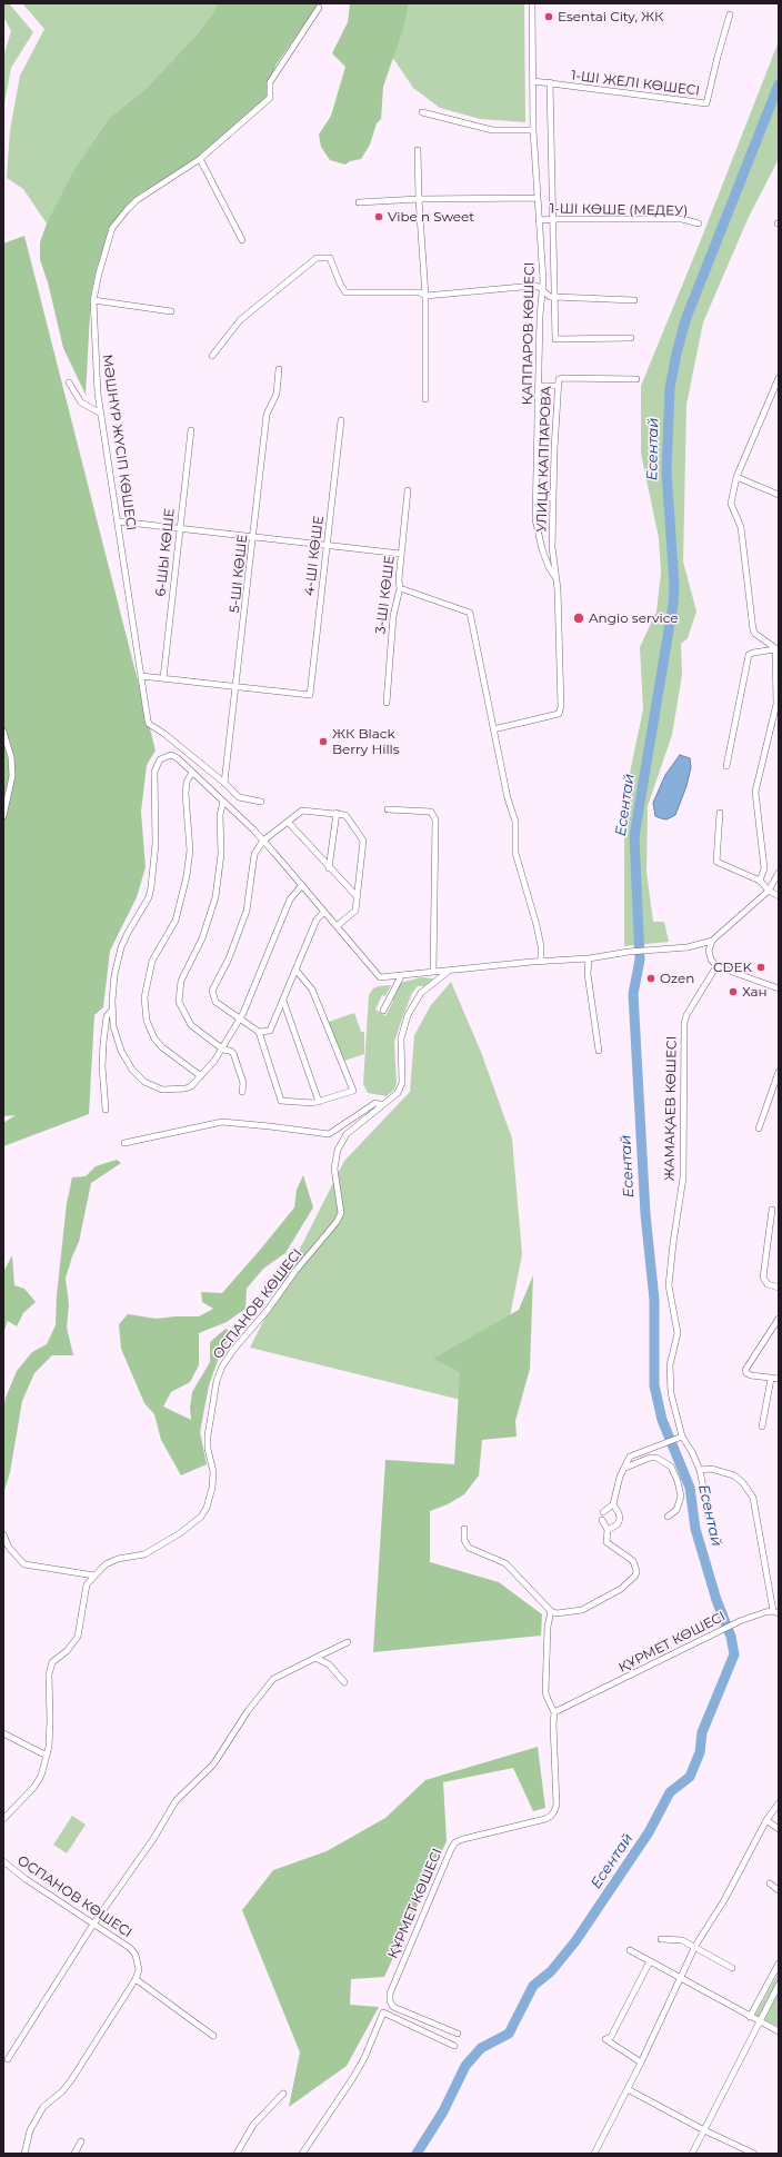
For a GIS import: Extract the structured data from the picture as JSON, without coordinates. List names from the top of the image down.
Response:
{
  "streets": {
    "street": [
      "1-ШІ ЖЕЛІ КӨШЕСІ",
      "1-ШІ КӨШЕ (МЕДЕУ)",
      "ҚАППАРОВ КӨШЕСІ",
      "МӘШHҮР ЖҮСІП КӨШЕСІ",
      "УЛИЦА КАППАРОВА",
      "6-ШЫ КӨШЕ",
      "4-ШІ КӨШЕ",
      "5-ШІ КӨШЕ",
      "3-ШІ КӨШЕ",
      "ЖАМАҚАЕВ КӨШЕСІ",
      "ОСПАНОВ КӨШЕСІ",
      "ҚҰРМЕТ КӨШЕСІ"
    ]
  },
  "crossings": [
    ["1-ШІ ЖЕЛІ КӨШЕСІ", "ҚАППАРОВ КӨШЕСІ"],
    ["1-ШІ КӨШЕ (МЕДЕУ)", "ҚАППАРОВ КӨШЕСІ"],
    ["ҚАППАРОВ КӨШЕСІ", "УЛИЦА КАППАРОВА"],
    ["МӘШHҮР ЖҮСІП КӨШЕСІ", "5-ШІ КӨШЕ"],
    ["4-ШІ КӨШЕ", "5-ШІ КӨШЕ"]
  ],
  "water": ["Есентай"],
  "places": [
    "Esentai City, ЖК",
    "Vibe n Sweet",
    "Angio service",
    "ЖК Black Berry Hills",
    "CDEK",
    "Ozen",
    "Хан"
  ]
}
